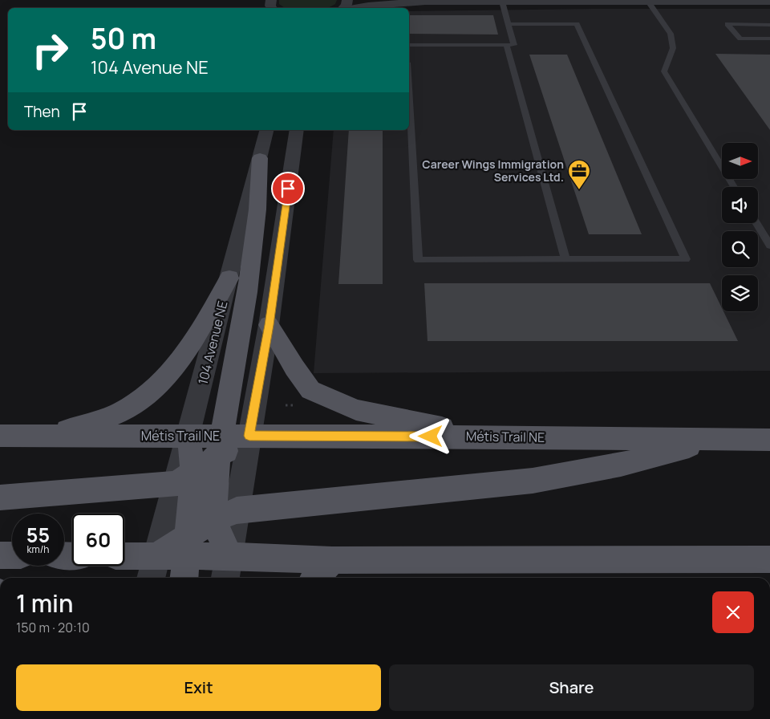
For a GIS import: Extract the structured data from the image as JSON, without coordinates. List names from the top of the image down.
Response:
{
  "streets": {
    "main road": ["Métis Trail NE"],
    "street": ["104 Avenue NE"]
  },
  "crossings": [
    ["104 Avenue NE", "Métis Trail NE"]
  ],
  "places": {
    "office": ["Career Wings Immigration Services Ltd."]
  },
  "north": "right",
  "page": {
    "turn": ["50 m", "104 Avenue NE"],
    "then": "Then",
    "speed": "55 km/h",
    "limit": "60",
    "heading": ["1 min", "150 m · 20:10"],
    "buttons": ["Exit", "Share"]
  }
}
